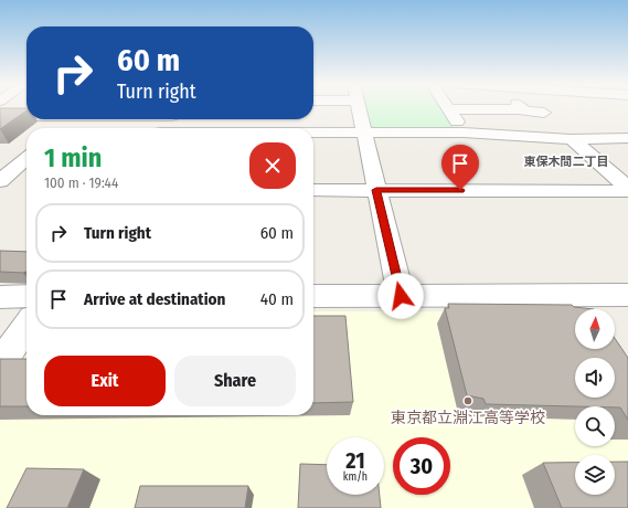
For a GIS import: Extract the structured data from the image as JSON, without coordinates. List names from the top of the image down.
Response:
{
  "districts": ["東保木間二丁目"],
  "places": ["東京都立淵江高等学校"],
  "north": "top",
  "page": {
    "turn": ["60 m", "Turn right"],
    "heading": ["1 min", "100 m · 19:44"],
    "list": [
      {
        "name": "Turn right",
        "value": "60 m"
      },
      {
        "name": "Arrive at destination",
        "value": "40 m"
      }
    ],
    "buttons": ["Exit", "Share"],
    "speed": "21 km/h",
    "limit": "30"
  }
}
